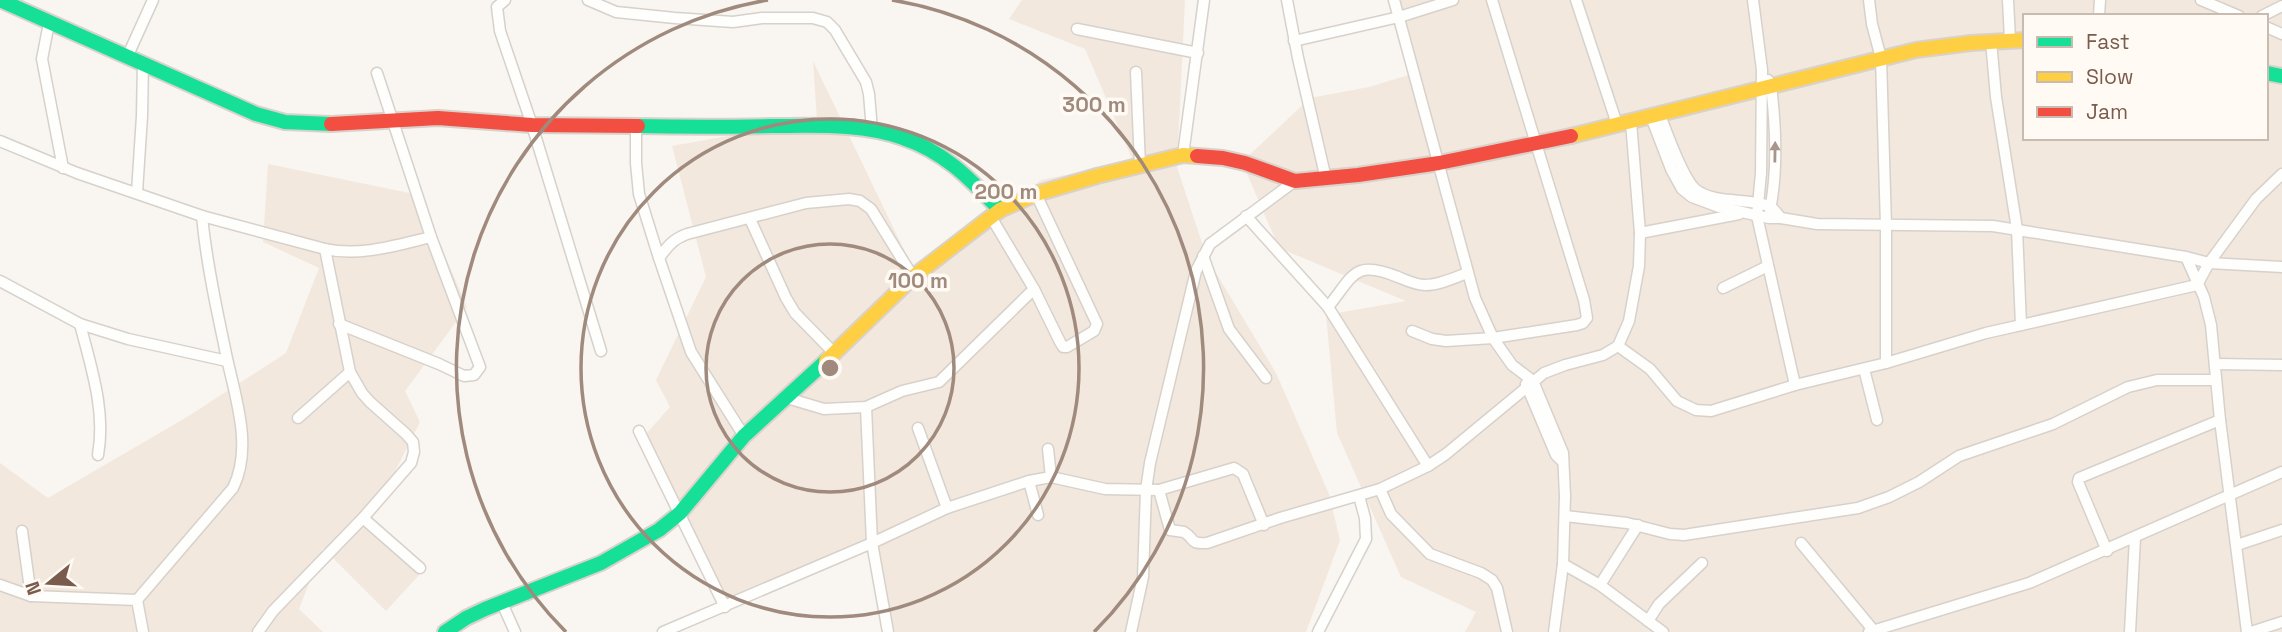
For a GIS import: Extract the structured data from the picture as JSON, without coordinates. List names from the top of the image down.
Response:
{
  "legend": ["Fast", "Slow", "Jam"],
  "north": "left",
  "rings": ["300 m", "200 m", "100 m"]
}
